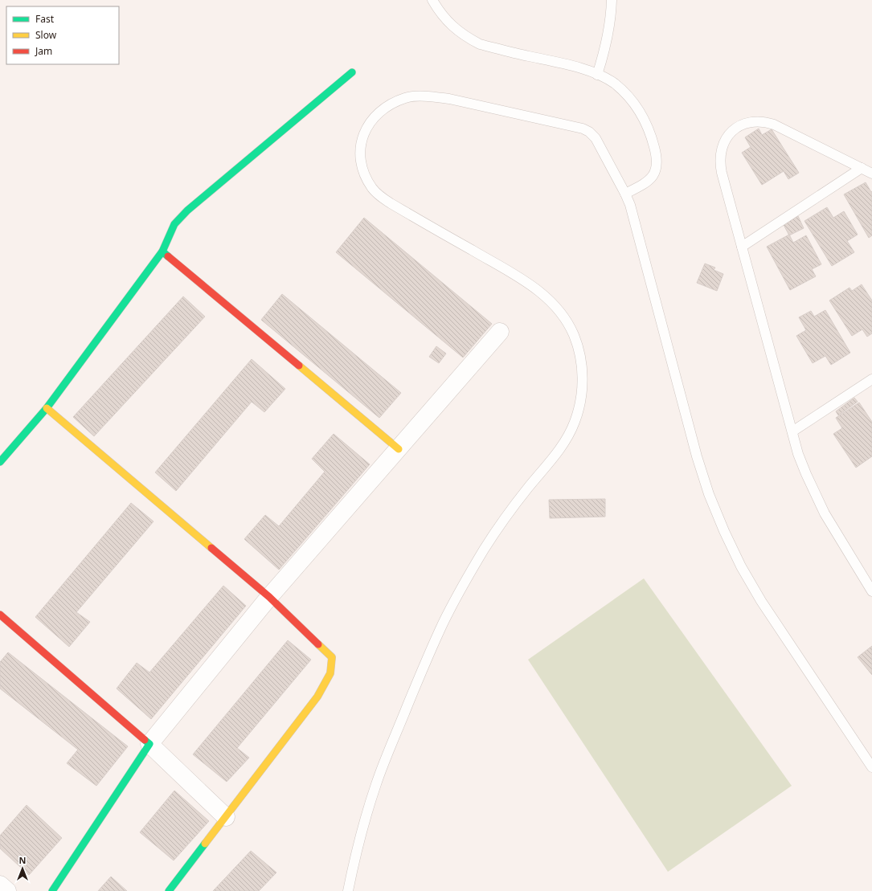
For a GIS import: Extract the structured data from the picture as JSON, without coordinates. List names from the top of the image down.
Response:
{
  "legend": ["Fast", "Slow", "Jam"],
  "north": "top"
}
